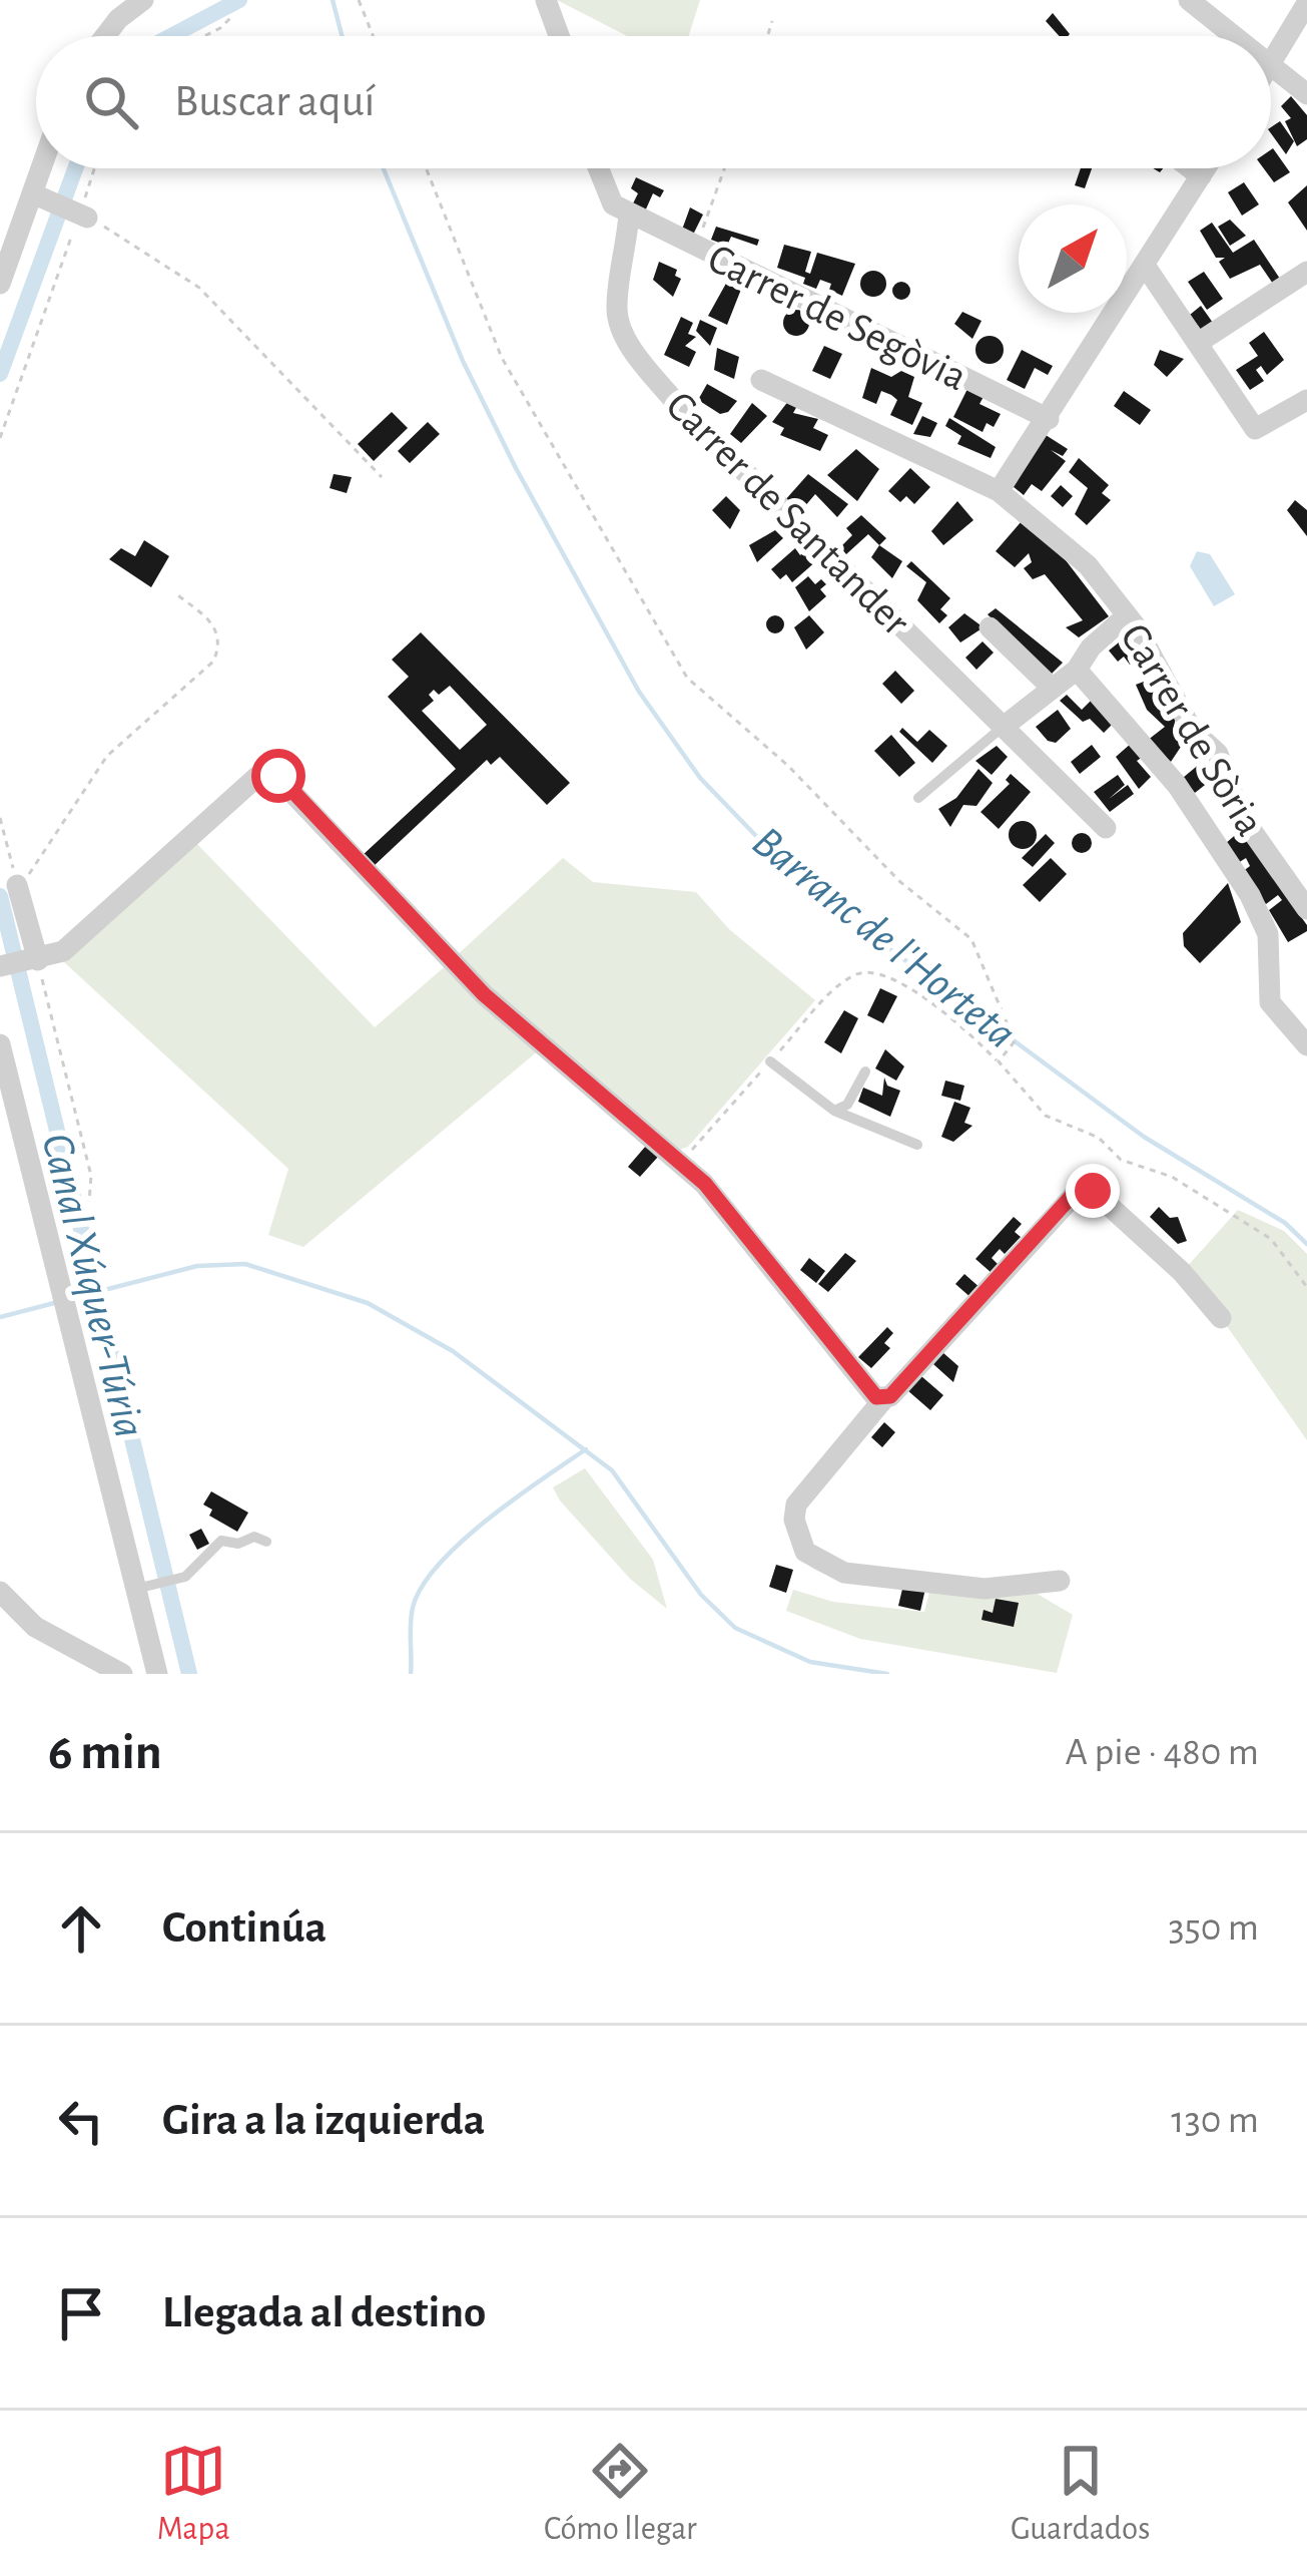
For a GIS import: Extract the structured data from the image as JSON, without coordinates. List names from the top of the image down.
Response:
{
  "streets": {
    "street": ["Carrer de Segòvia", "Carrer de Santander", "Carrer de Sòria"]
  },
  "crossings": [
    ["Carrer de Segòvia", "Carrer de Santander"]
  ],
  "water": ["Barranc de l'Horteta", "Canal Xúquer-Túria"],
  "north": "top right",
  "page": {
    "search": "Buscar aquí",
    "heading": ["6 min", "A pie · 480 m"],
    "list": [
      ["Continúa", "350 m"],
      ["Gira a la izquierda", "130 m"],
      "Llegada al destino"
    ],
    "nav": ["Mapa", "Cómo llegar", "Guardados"]
  }
}
